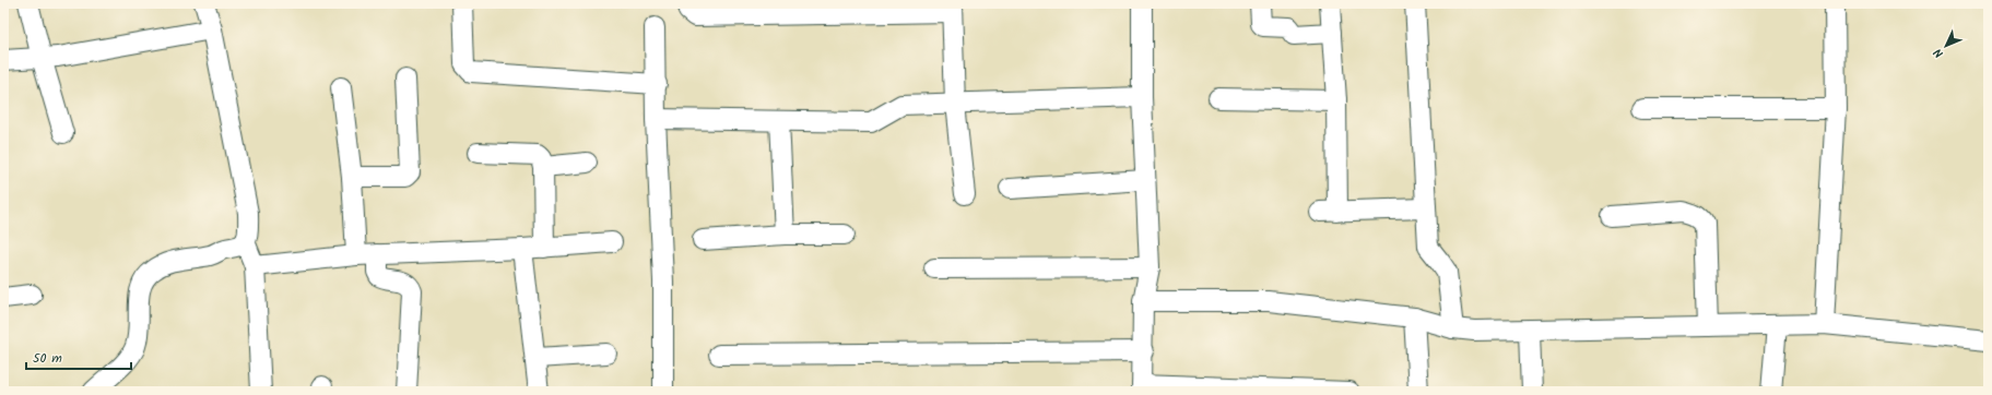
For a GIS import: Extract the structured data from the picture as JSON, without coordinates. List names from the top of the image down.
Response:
{
  "scale_bar": "50 m",
  "north": "bottom left"
}
